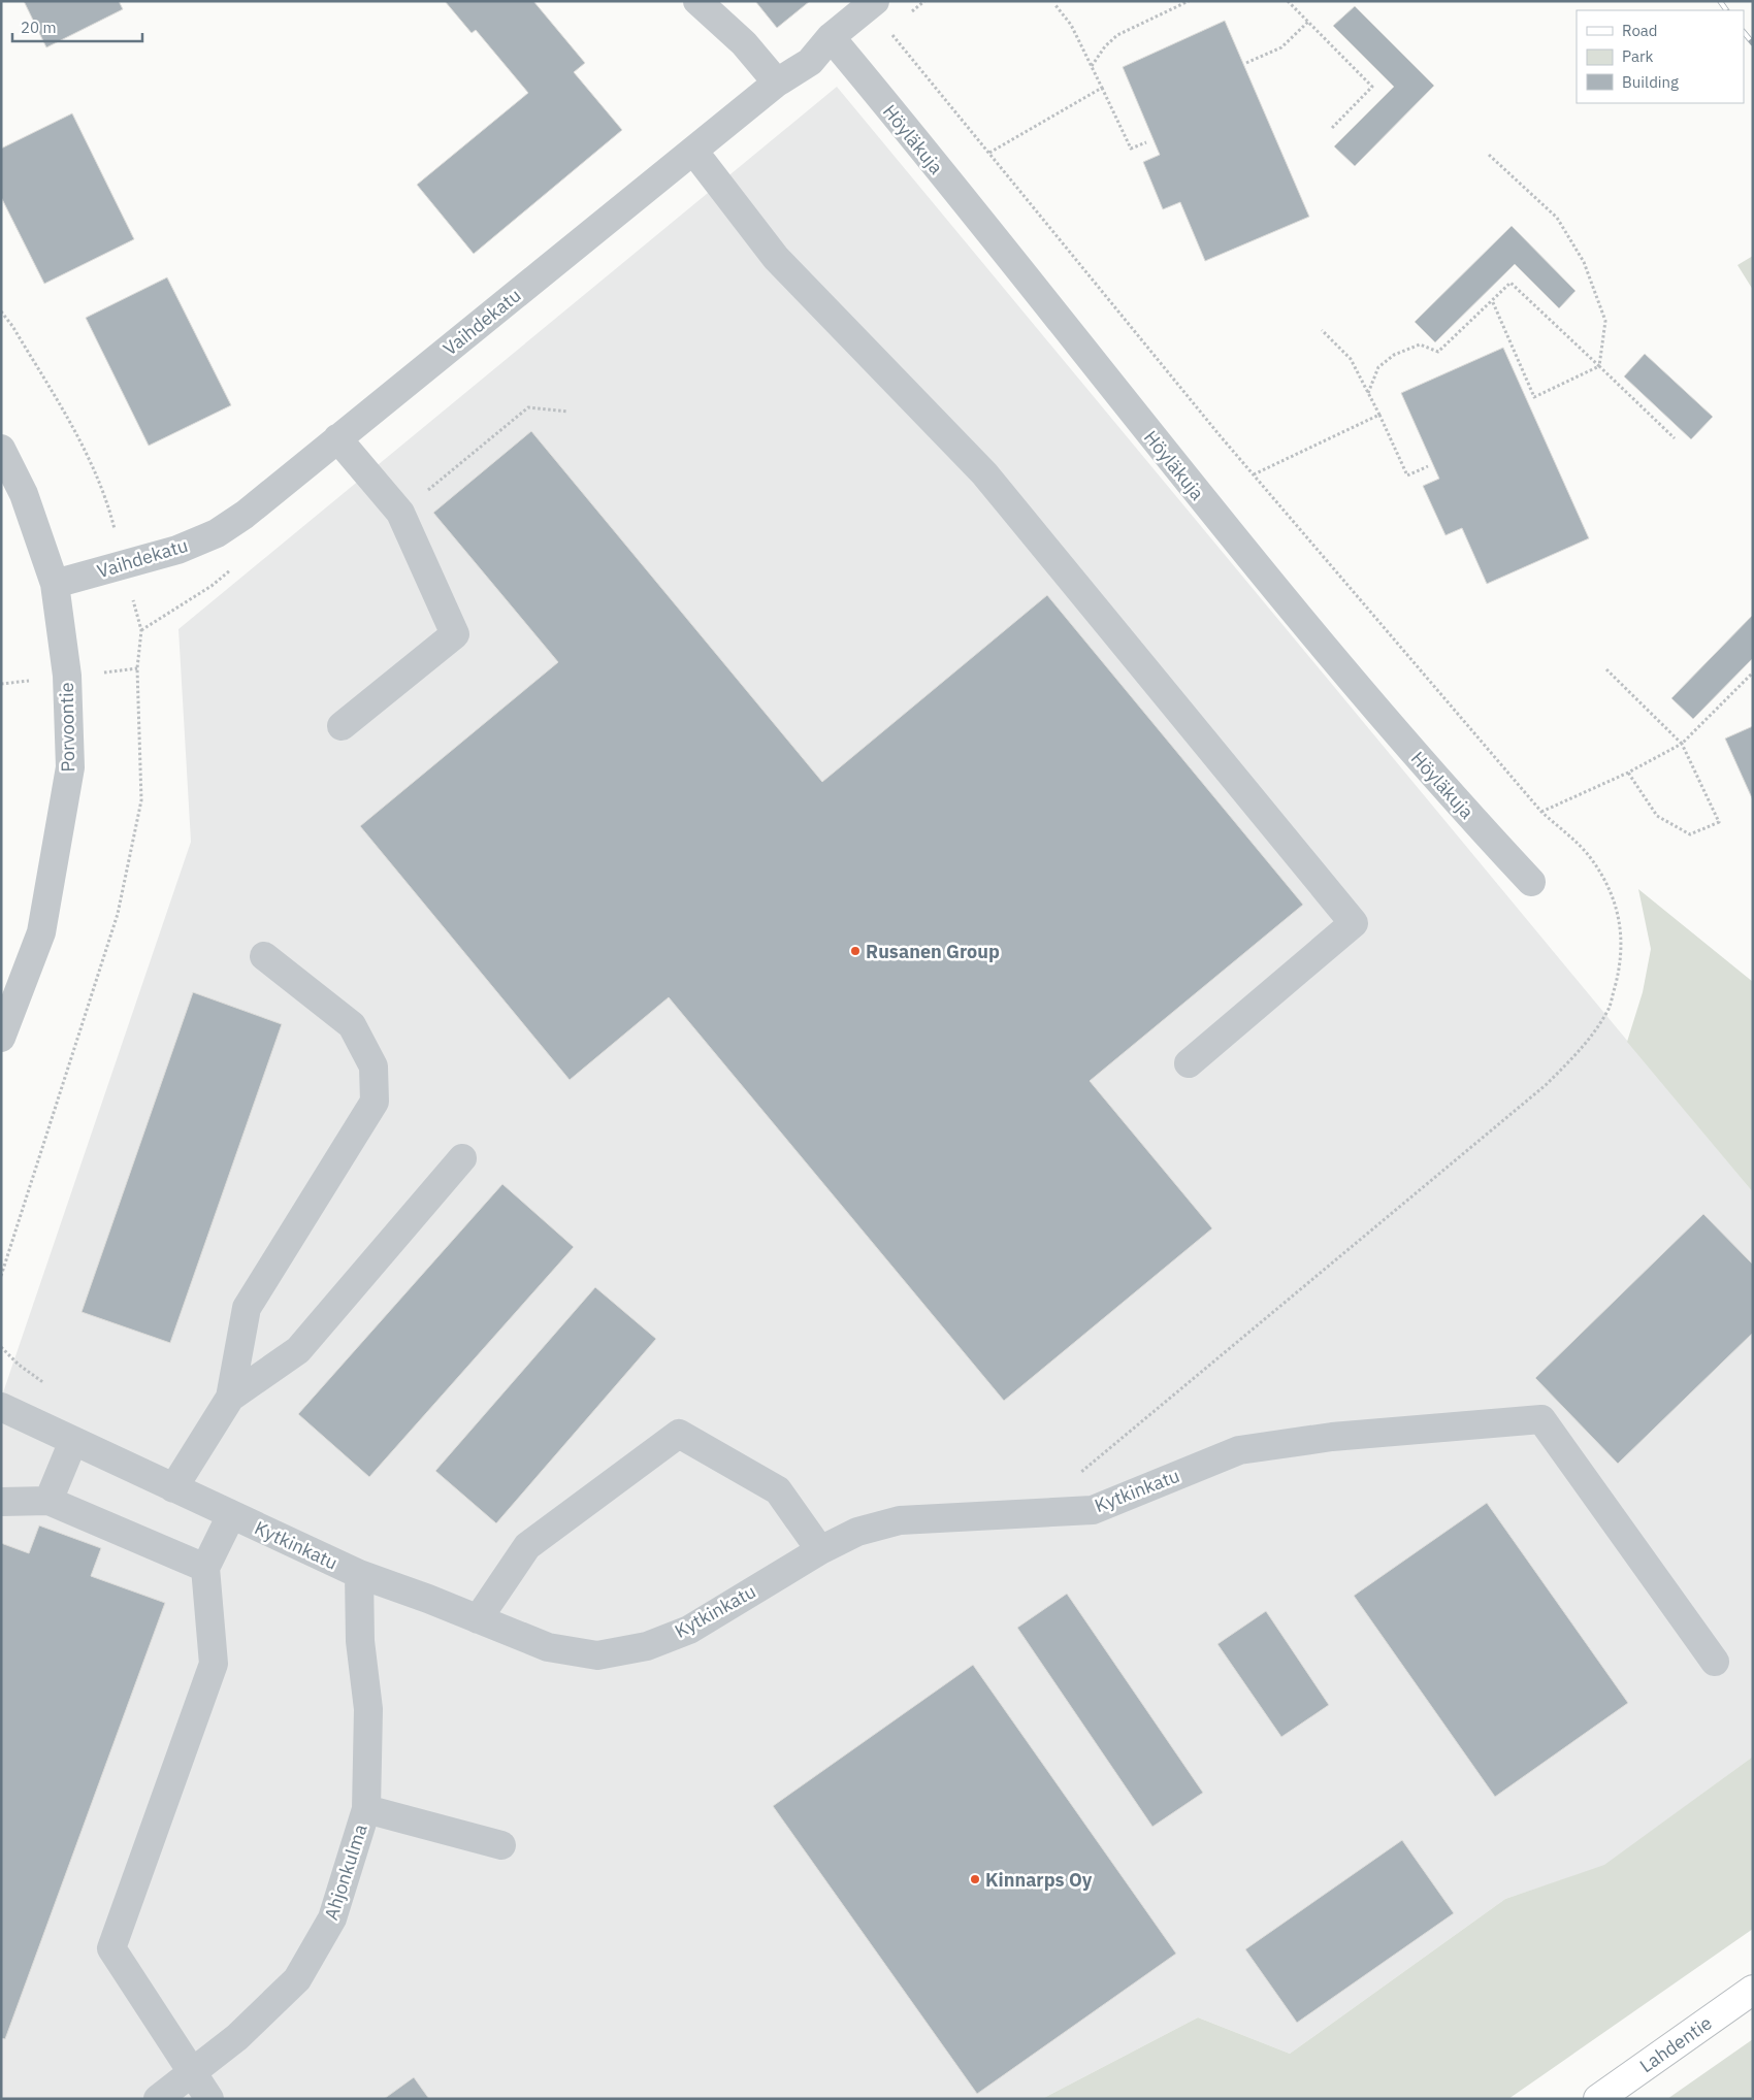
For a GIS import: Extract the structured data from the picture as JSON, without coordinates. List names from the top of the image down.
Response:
{
  "streets": {
    "main road": ["Lahdentie"],
    "street": [
      "Höyläkuja",
      "Vaihdekatu",
      "Porvoontie",
      "Kytkinkatu",
      "Ahjonkulma"
    ]
  },
  "crossings": [
    ["Höyläkuja", "Vaihdekatu"],
    ["Vaihdekatu", "Porvoontie"],
    ["Kytkinkatu", "Ahjonkulma"]
  ],
  "places": ["Rusanen Group", "Kinnarps Oy"],
  "legend": ["Road", "Park", "Building"],
  "scale_bar": "20 m"
}
